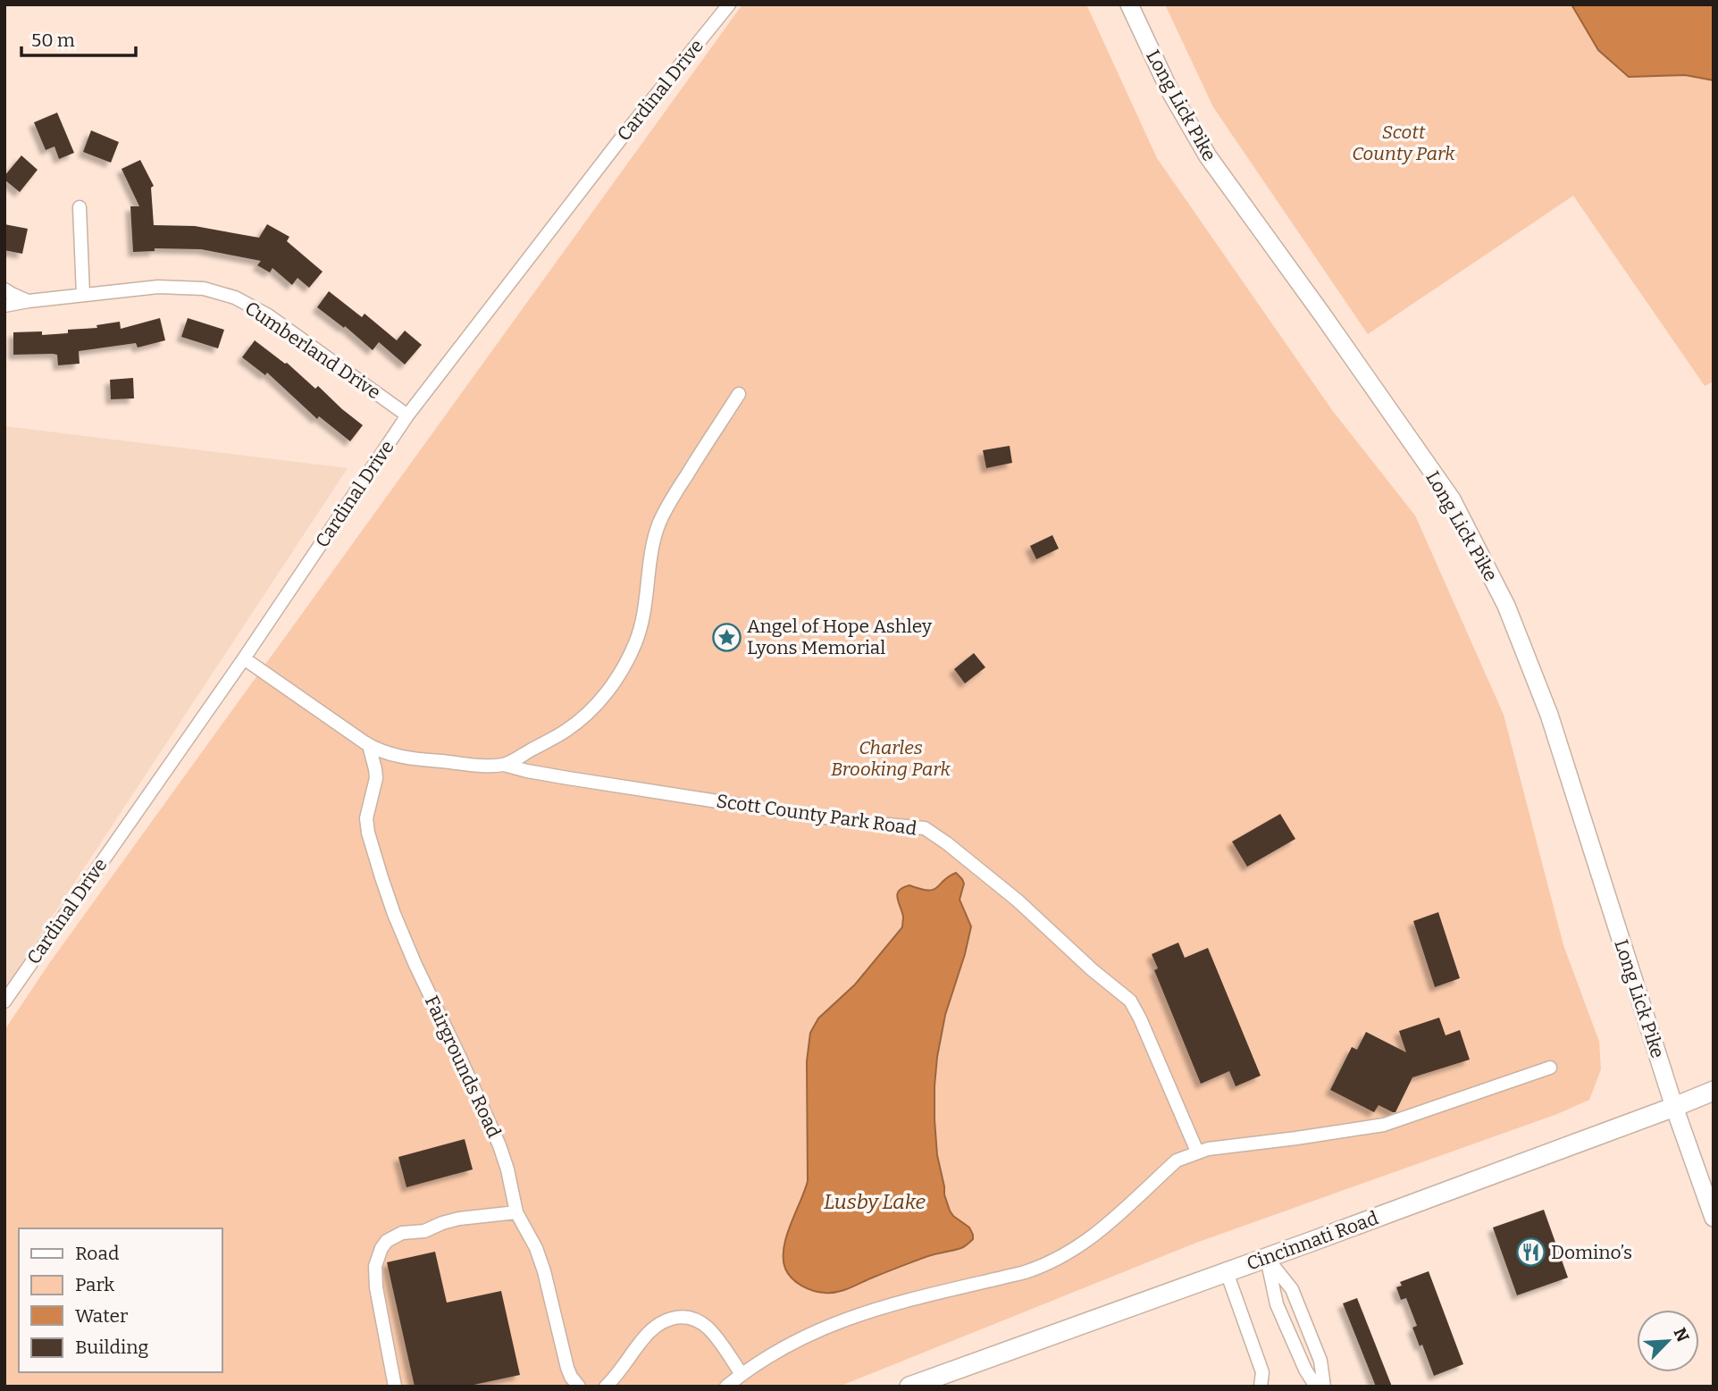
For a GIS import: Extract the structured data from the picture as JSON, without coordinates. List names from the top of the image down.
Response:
{
  "streets": {
    "main road": ["Long Lick Pike", "Cincinnati Road"],
    "street": [
      "Cardinal Drive",
      "Cumberland Drive",
      "Scott County Park Road",
      "Fairgrounds Road"
    ]
  },
  "crossings": [
    ["Cardinal Drive", "Cumberland Drive"],
    ["Long Lick Pike", "Cincinnati Road"]
  ],
  "water": ["Lusby Lake"],
  "parks": ["Scott County Park", "Charles Brooking Park"],
  "places": {
    "place": ["Angel of Hope Ashley Lyons Memorial"],
    "restaurant": ["Domino’s"]
  },
  "legend": [
    "Road",
    "Park",
    "Water",
    "Building"
  ],
  "scale_bar": "50 m",
  "north": "top right"
}
